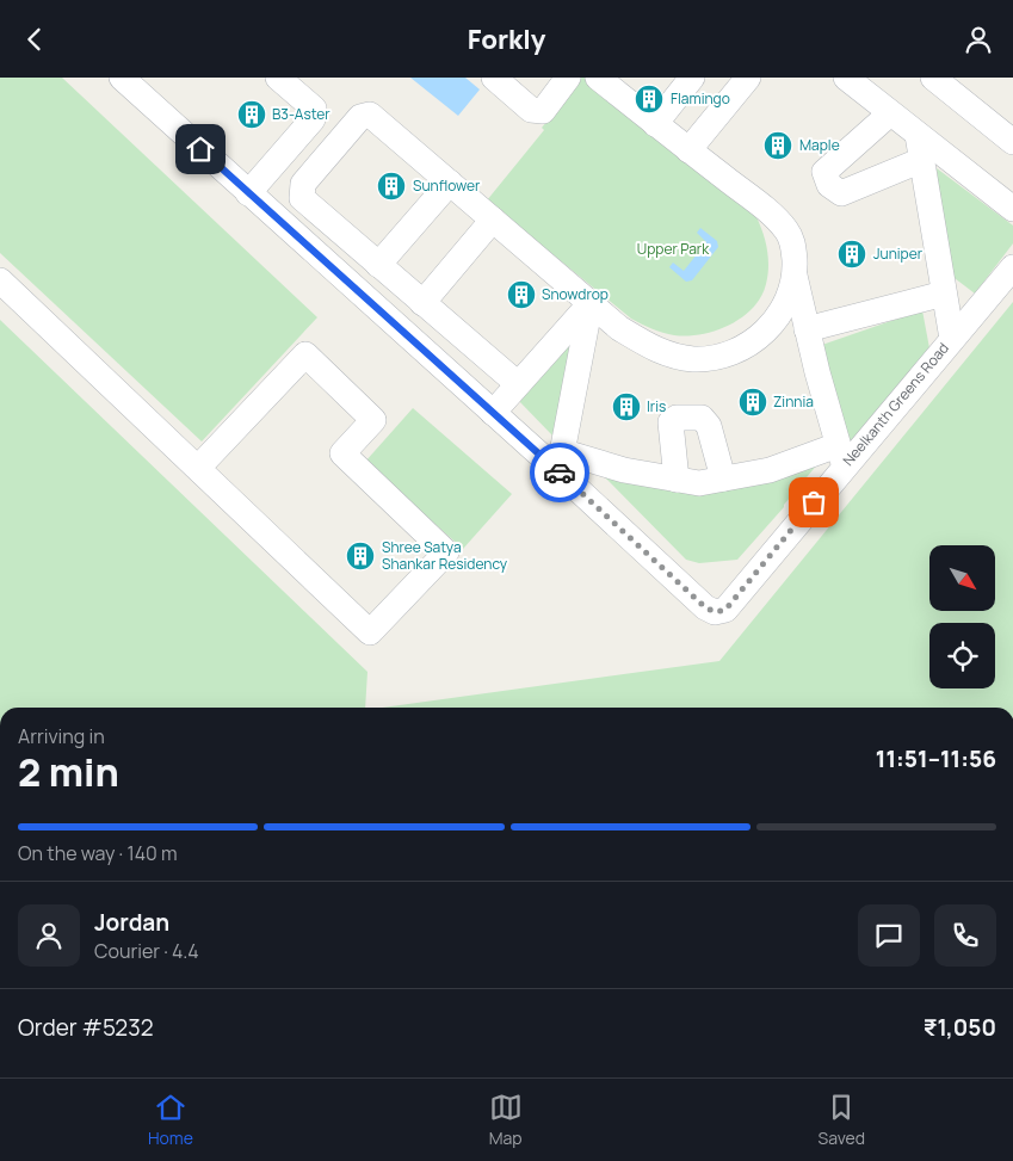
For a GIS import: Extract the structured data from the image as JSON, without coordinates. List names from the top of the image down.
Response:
{
  "streets": {
    "street": ["Neelkanth Greens Road"]
  },
  "parks": ["Upper Park"],
  "places": {
    "building": [
      "Flamingo",
      "B3-Aster",
      "Maple",
      "Sunflower",
      "Juniper",
      "Snowdrop",
      "Zinnia",
      "Iris",
      "Shree Satya Shankar Residency"
    ]
  },
  "north": "bottom right",
  "page": {
    "header": "Forkly",
    "heading": ["2 min", "Arriving in", "11:51–11:56"],
    "panel": [
      "Jordan",
      "Courier · 4.4",
      "Order #5232",
      "₹1,050"
    ],
    "bar": "On the way · 140 m",
    "tabs": ["Home", "Map", "Saved"]
  }
}
